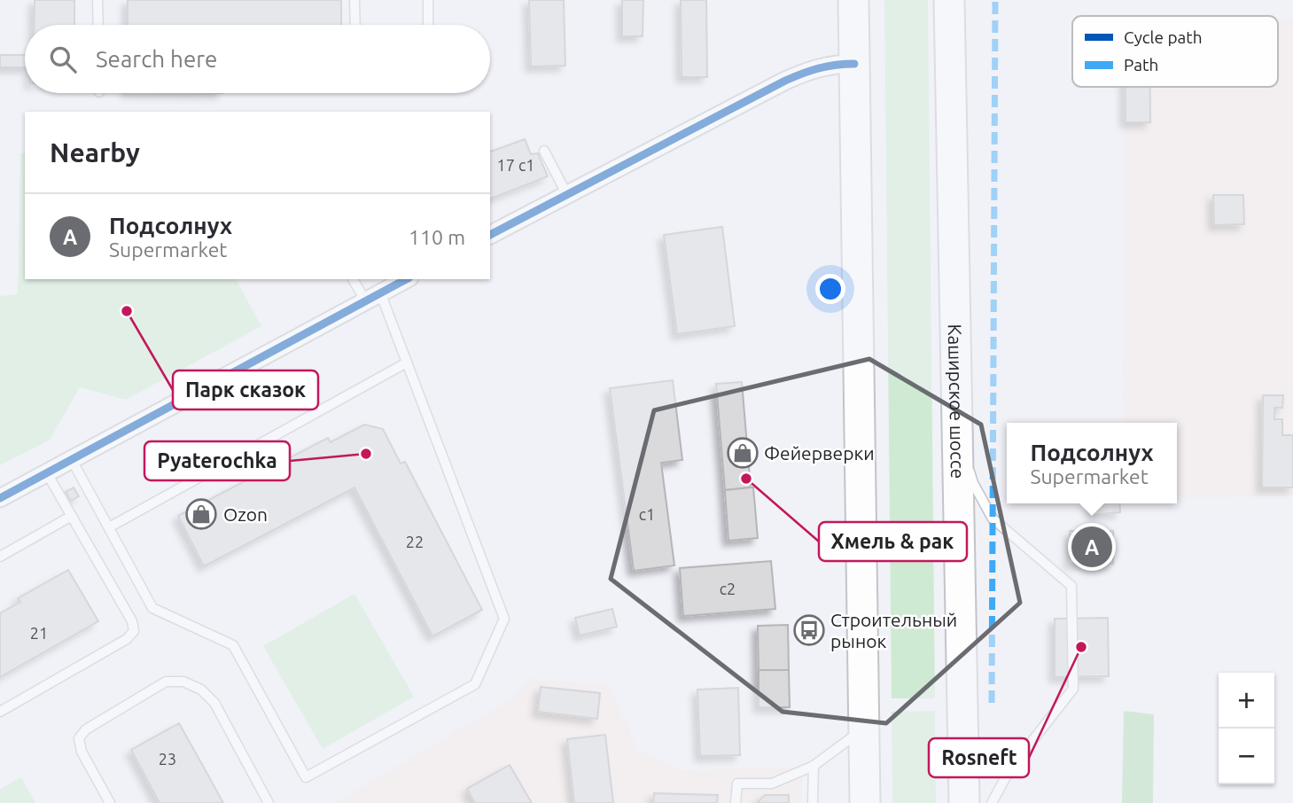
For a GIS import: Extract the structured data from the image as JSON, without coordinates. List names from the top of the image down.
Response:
{
  "streets": {
    "highway": ["Каширское шоссе"]
  },
  "places": {
    "other": [
      "Парк сказок",
      "Pyaterochka",
      "Хмель & рак",
      "Rosneft"
    ],
    "shop": ["Фейерверки", "Ozon"],
    "bus stop": ["Строительный рынок"]
  },
  "house_numbers": [
    "17 с1",
    "с1",
    "22",
    "с2",
    "21",
    "23"
  ],
  "legend": ["Cycle path", "Path"],
  "page": {
    "search": "Search here",
    "heading": "Nearby",
    "list": [
      {
        "mark": "A",
        "name": "Подсолнух",
        "note": "Supermarket",
        "value": "110 m"
      }
    ],
    "popup": ["Подсолнух", "Supermarket"],
    "pins": "A",
    "map_buttons": ["+", "−"]
  }
}
